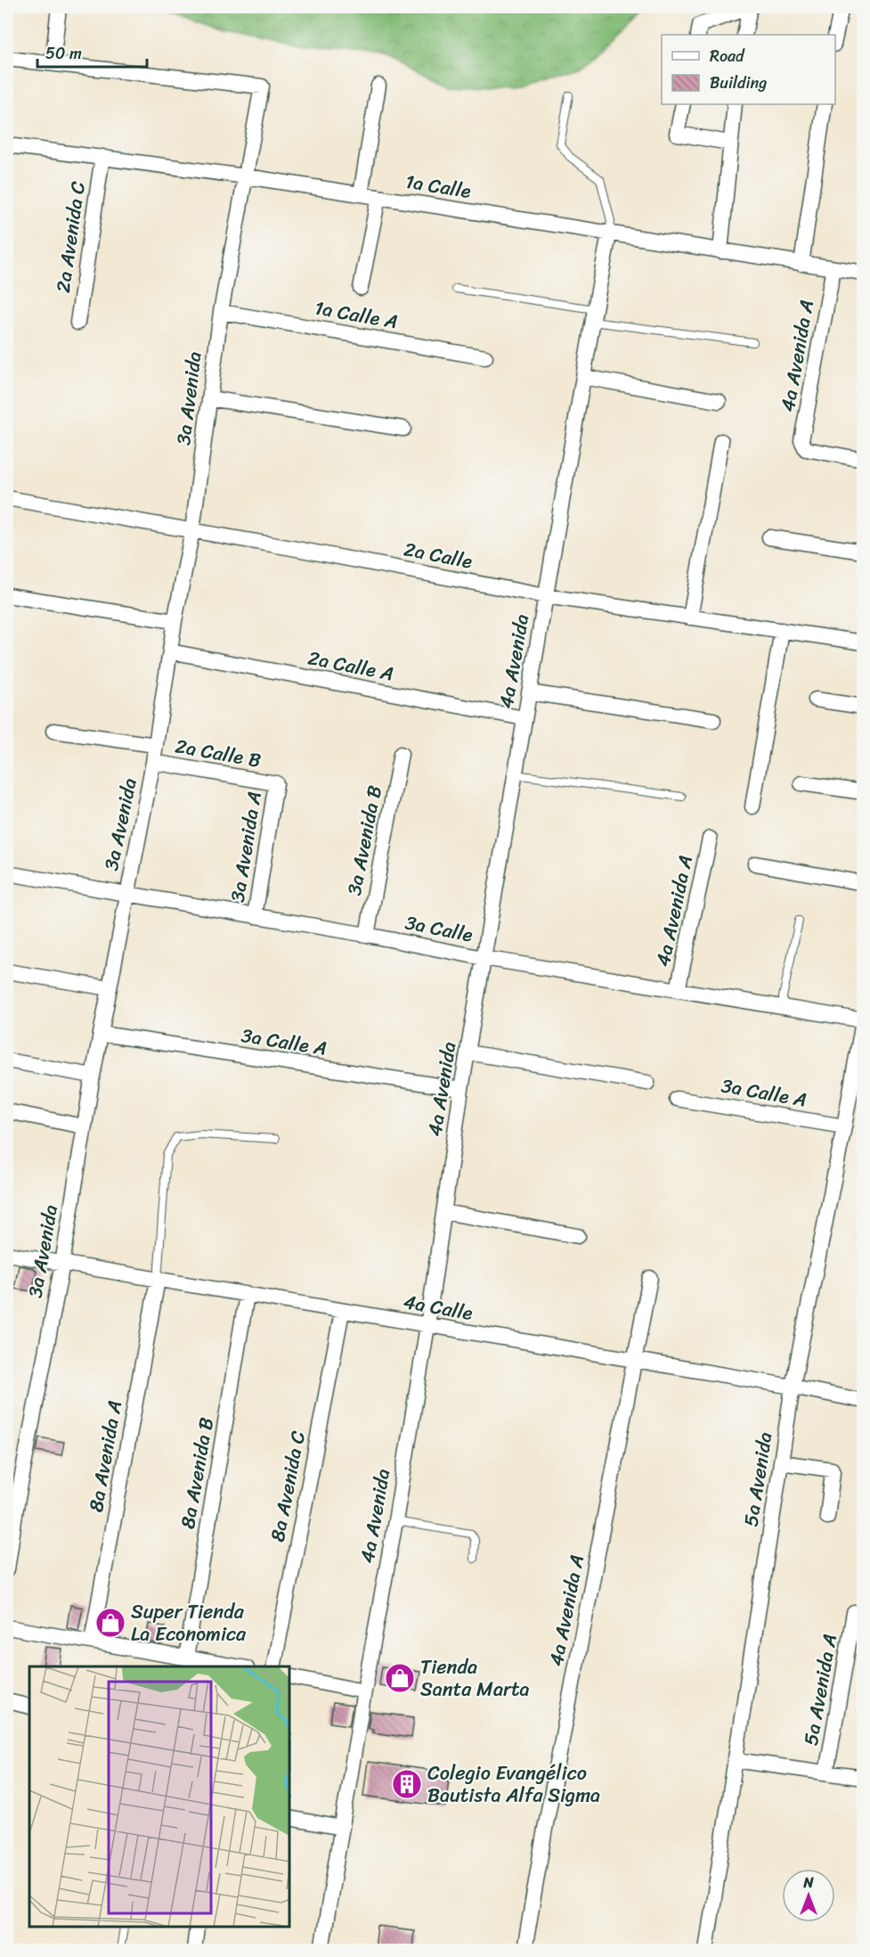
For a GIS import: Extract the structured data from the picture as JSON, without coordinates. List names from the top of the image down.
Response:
{
  "streets": {
    "street": [
      "1a Calle",
      "2a Avenida C",
      "1a Calle A",
      "4a Avenida A",
      "3a Avenida",
      "2a Calle",
      "4a Avenida",
      "2a Calle A",
      "2a Calle B",
      "3a Avenida B",
      "3a Avenida A",
      "3a Calle",
      "3a Calle A",
      "4a Calle",
      "8a Avenida A",
      "8a Avenida B",
      "5a Avenida",
      "8a Avenida C",
      "5a Avenida A"
    ]
  },
  "crossings": [
    ["1a Calle", "2a Avenida C"],
    ["1a Calle", "4a Avenida A"],
    ["1a Calle", "3a Avenida"],
    ["1a Calle", "4a Avenida"],
    ["1a Calle A", "3a Avenida"],
    ["4a Avenida A", "3a Calle"],
    ["4a Avenida A", "4a Calle"],
    ["3a Avenida", "2a Calle"],
    ["3a Avenida", "2a Calle A"],
    ["3a Avenida", "2a Calle B"],
    ["3a Avenida", "3a Calle"],
    ["3a Avenida", "3a Calle A"],
    ["3a Avenida", "4a Calle"],
    ["2a Calle", "4a Avenida"],
    ["4a Avenida", "2a Calle A"],
    ["4a Avenida", "3a Calle"],
    ["4a Avenida", "3a Calle A"],
    ["4a Avenida", "4a Calle"],
    ["2a Calle B", "3a Avenida A"],
    ["3a Avenida B", "3a Calle"],
    ["3a Avenida A", "3a Calle"],
    ["3a Calle", "5a Avenida"],
    ["3a Calle A", "5a Avenida"],
    ["4a Calle", "8a Avenida A"],
    ["4a Calle", "8a Avenida B"],
    ["4a Calle", "5a Avenida"],
    ["4a Calle", "8a Avenida C"]
  ],
  "places": {
    "shop": ["Super Tienda La Economica", "Tienda Santa Marta"],
    "building": ["Colegio Evangélico Bautista Alfa Sigma"]
  },
  "legend": ["Road", "Building"],
  "scale_bar": "50 m",
  "north": "top"
}
